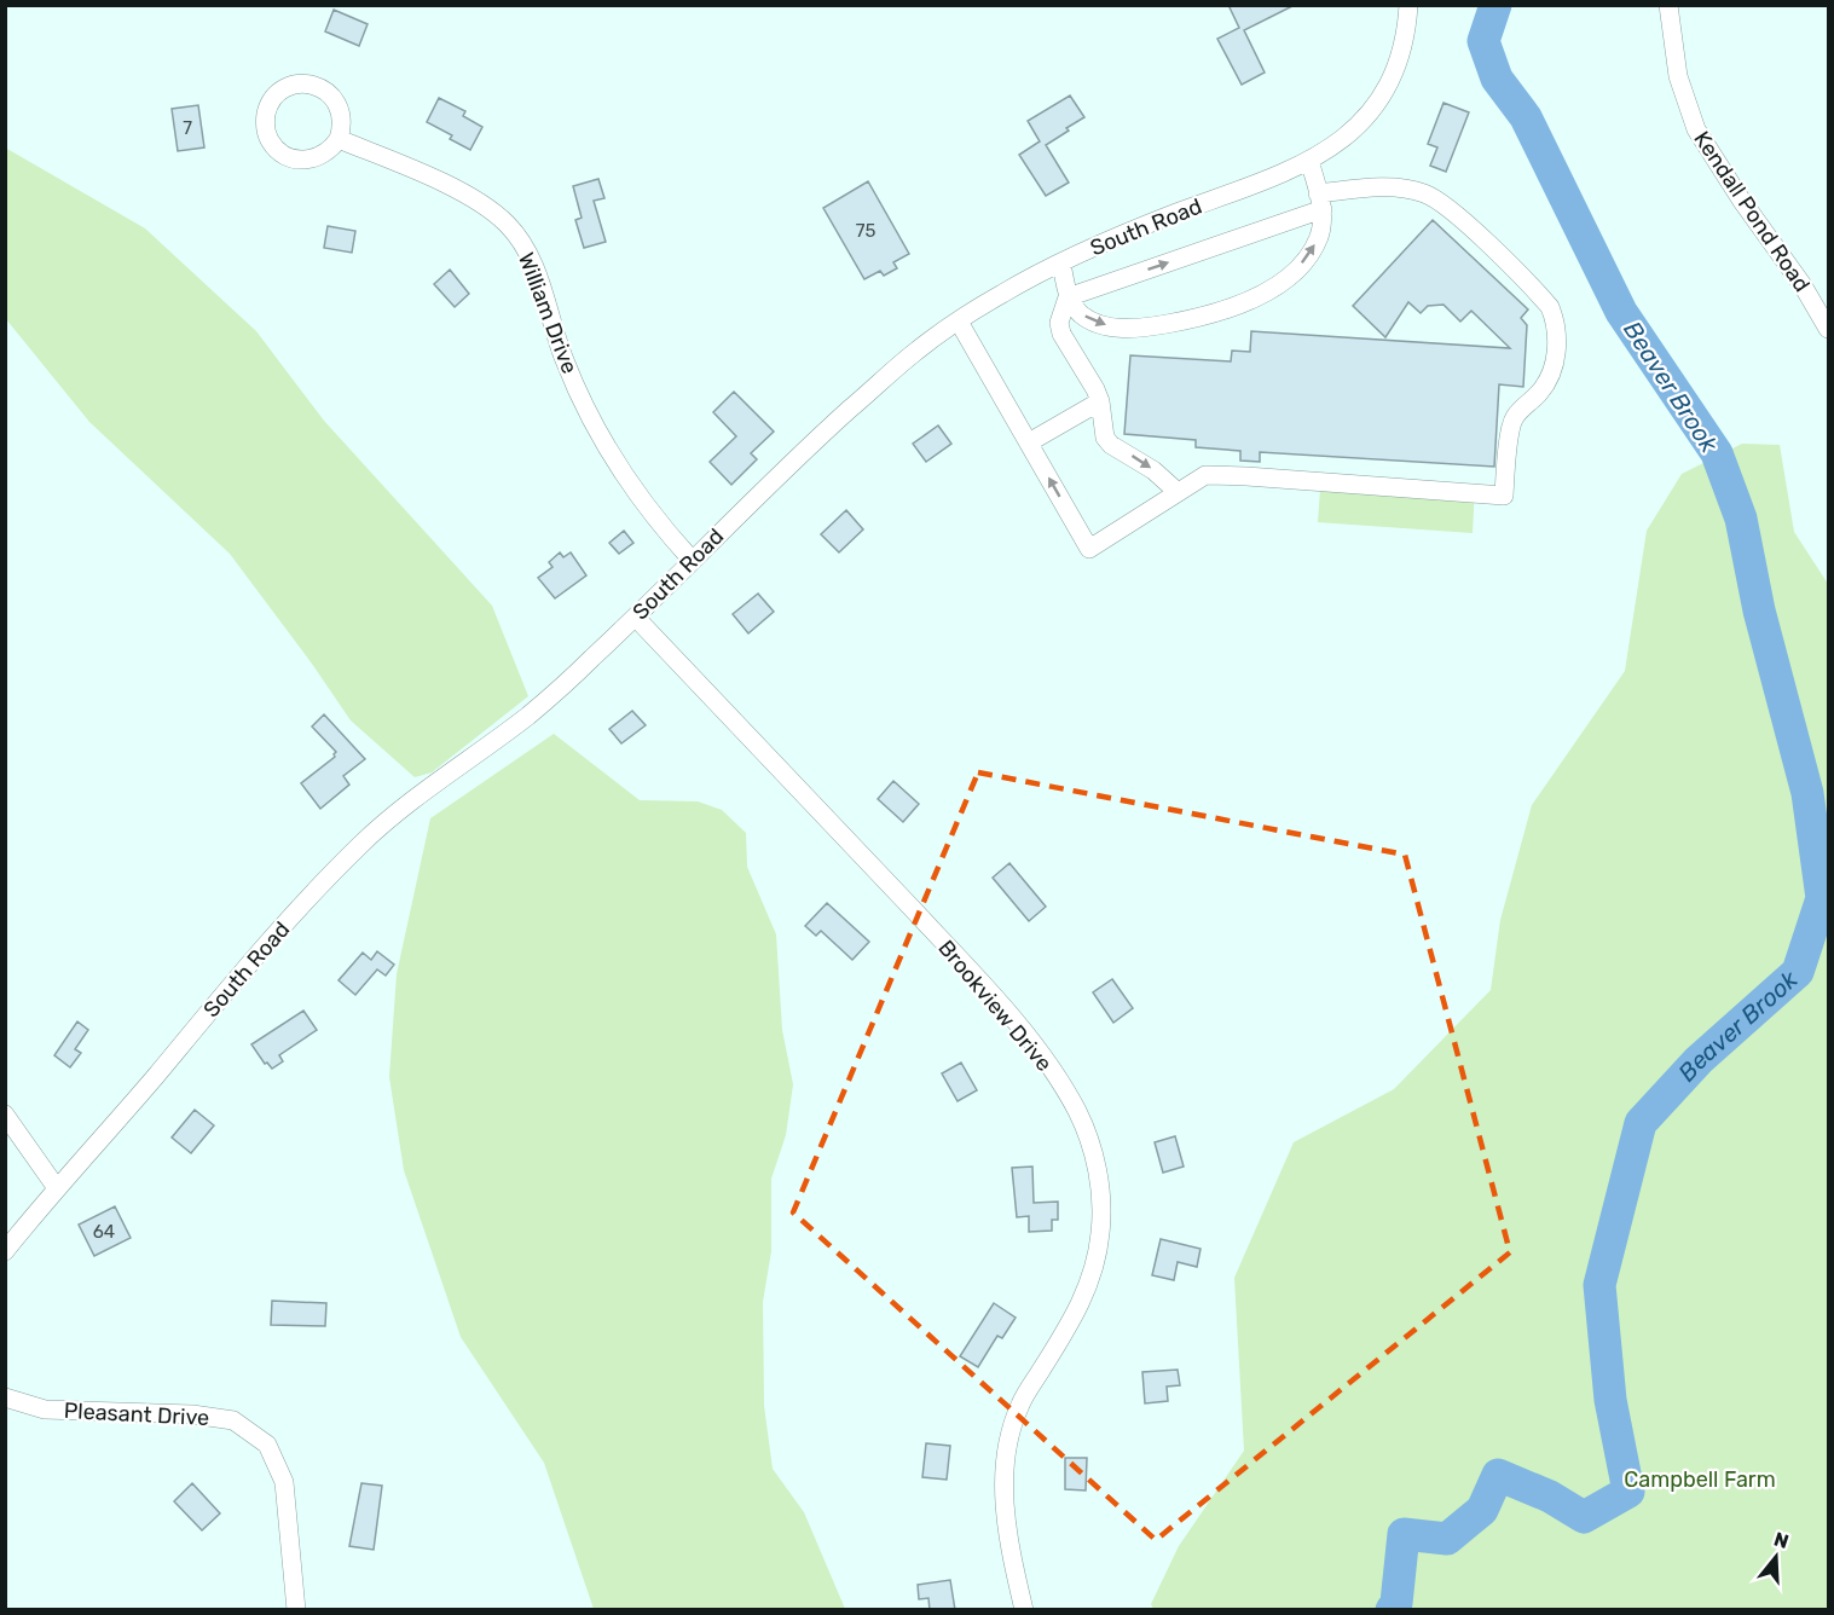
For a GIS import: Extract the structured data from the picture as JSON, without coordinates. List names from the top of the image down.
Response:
{
  "streets": {
    "street": [
      "Kendall Pond Road",
      "South Road",
      "William Drive",
      "Brookview Drive",
      "Pleasant Drive"
    ]
  },
  "crossings": [
    ["South Road", "William Drive"],
    ["South Road", "Brookview Drive"]
  ],
  "water": ["Beaver Brook"],
  "parks": ["Campbell Farm"],
  "house_numbers": ["7", "75", "64"],
  "north": "top"
}
